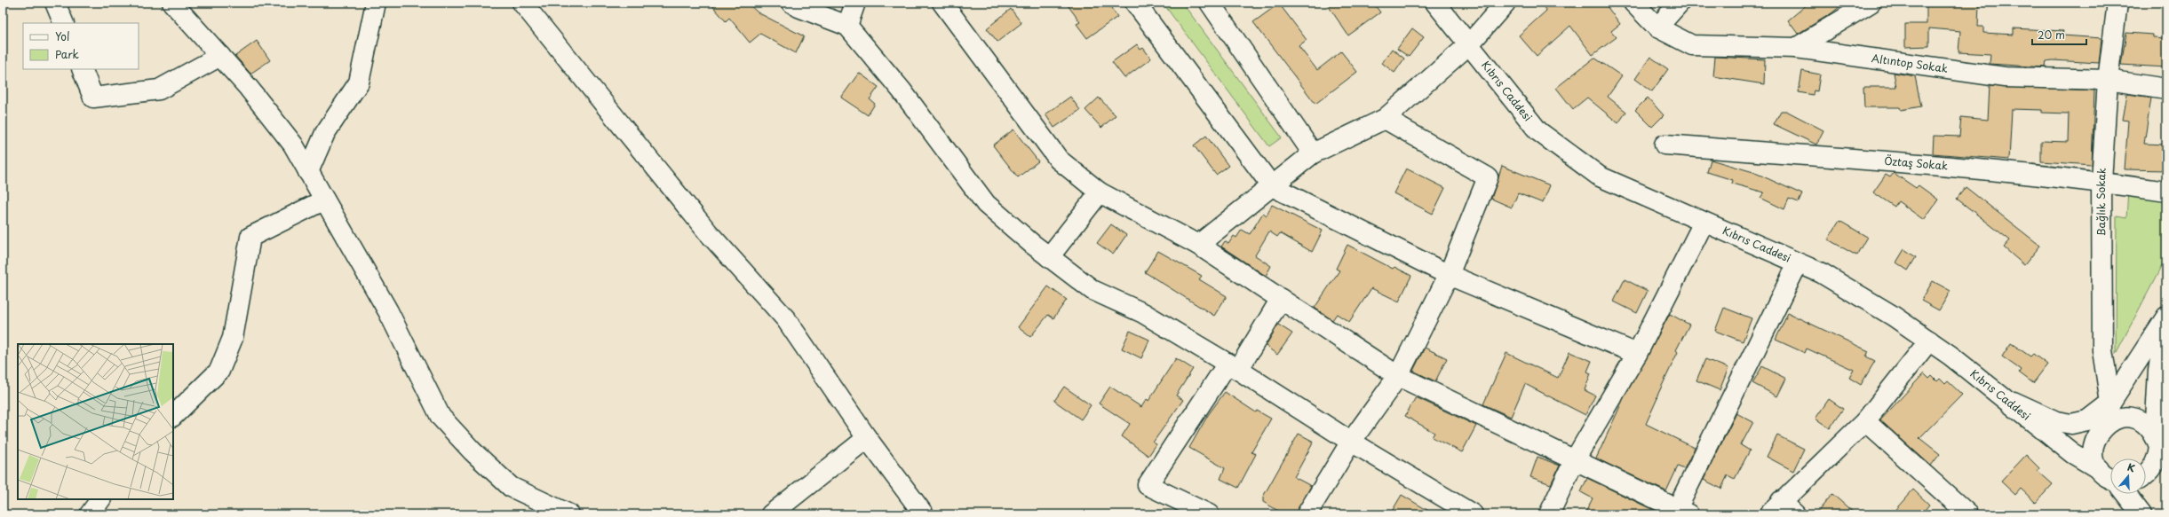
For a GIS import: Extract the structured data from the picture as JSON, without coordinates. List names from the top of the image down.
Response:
{
  "streets": {
    "street": [
      "Altıntop Sokak",
      "Kıbrıs Caddesi",
      "Öztaş Sokak",
      "Bağlık Sokak"
    ]
  },
  "crossings": [
    ["Altıntop Sokak", "Bağlık Sokak"],
    ["Öztaş Sokak", "Bağlık Sokak"]
  ],
  "legend": ["Yol", "Park"],
  "scale_bar": "20 m",
  "north": "top"
}
